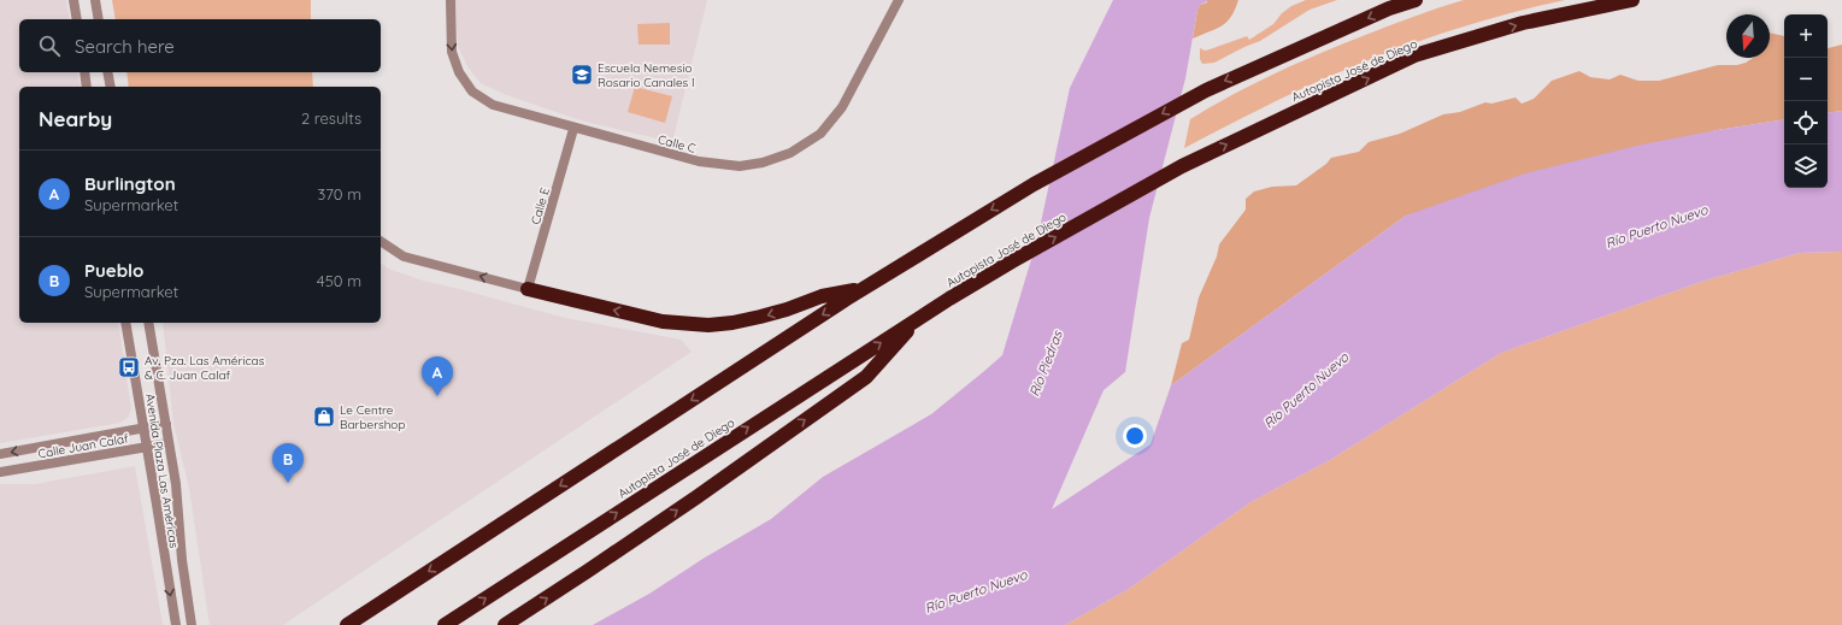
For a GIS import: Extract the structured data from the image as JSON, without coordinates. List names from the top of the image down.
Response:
{
  "streets": {
    "highway": ["Autopista José de Diego"],
    "street": [
      "Calle C",
      "Calle E",
      "Calle Juan Calaf",
      "Avenida Plaza Las Américas"
    ]
  },
  "crossings": [
    ["Calle C", "Calle E"],
    ["Calle Juan Calaf", "Avenida Plaza Las Américas"]
  ],
  "water": ["Río Puerto Nuevo", "Río Piedras"],
  "places": {
    "school or university": ["Escuela Nemesio Rosario Canales I"],
    "bus stop": ["Av. Pza. Las Américas & C. Juan Calaf"],
    "shop": ["Le Centre Barbershop"]
  },
  "north": "bottom",
  "page": {
    "map_buttons": ["+", "−"],
    "search": "Search here",
    "heading": ["Nearby", "2 results"],
    "list": [
      {
        "mark": "A",
        "name": "Burlington",
        "note": "Supermarket",
        "value": "370 m"
      },
      {
        "mark": "B",
        "name": "Pueblo",
        "note": "Supermarket",
        "value": "450 m"
      }
    ],
    "pins": ["A", "B"]
  }
}
